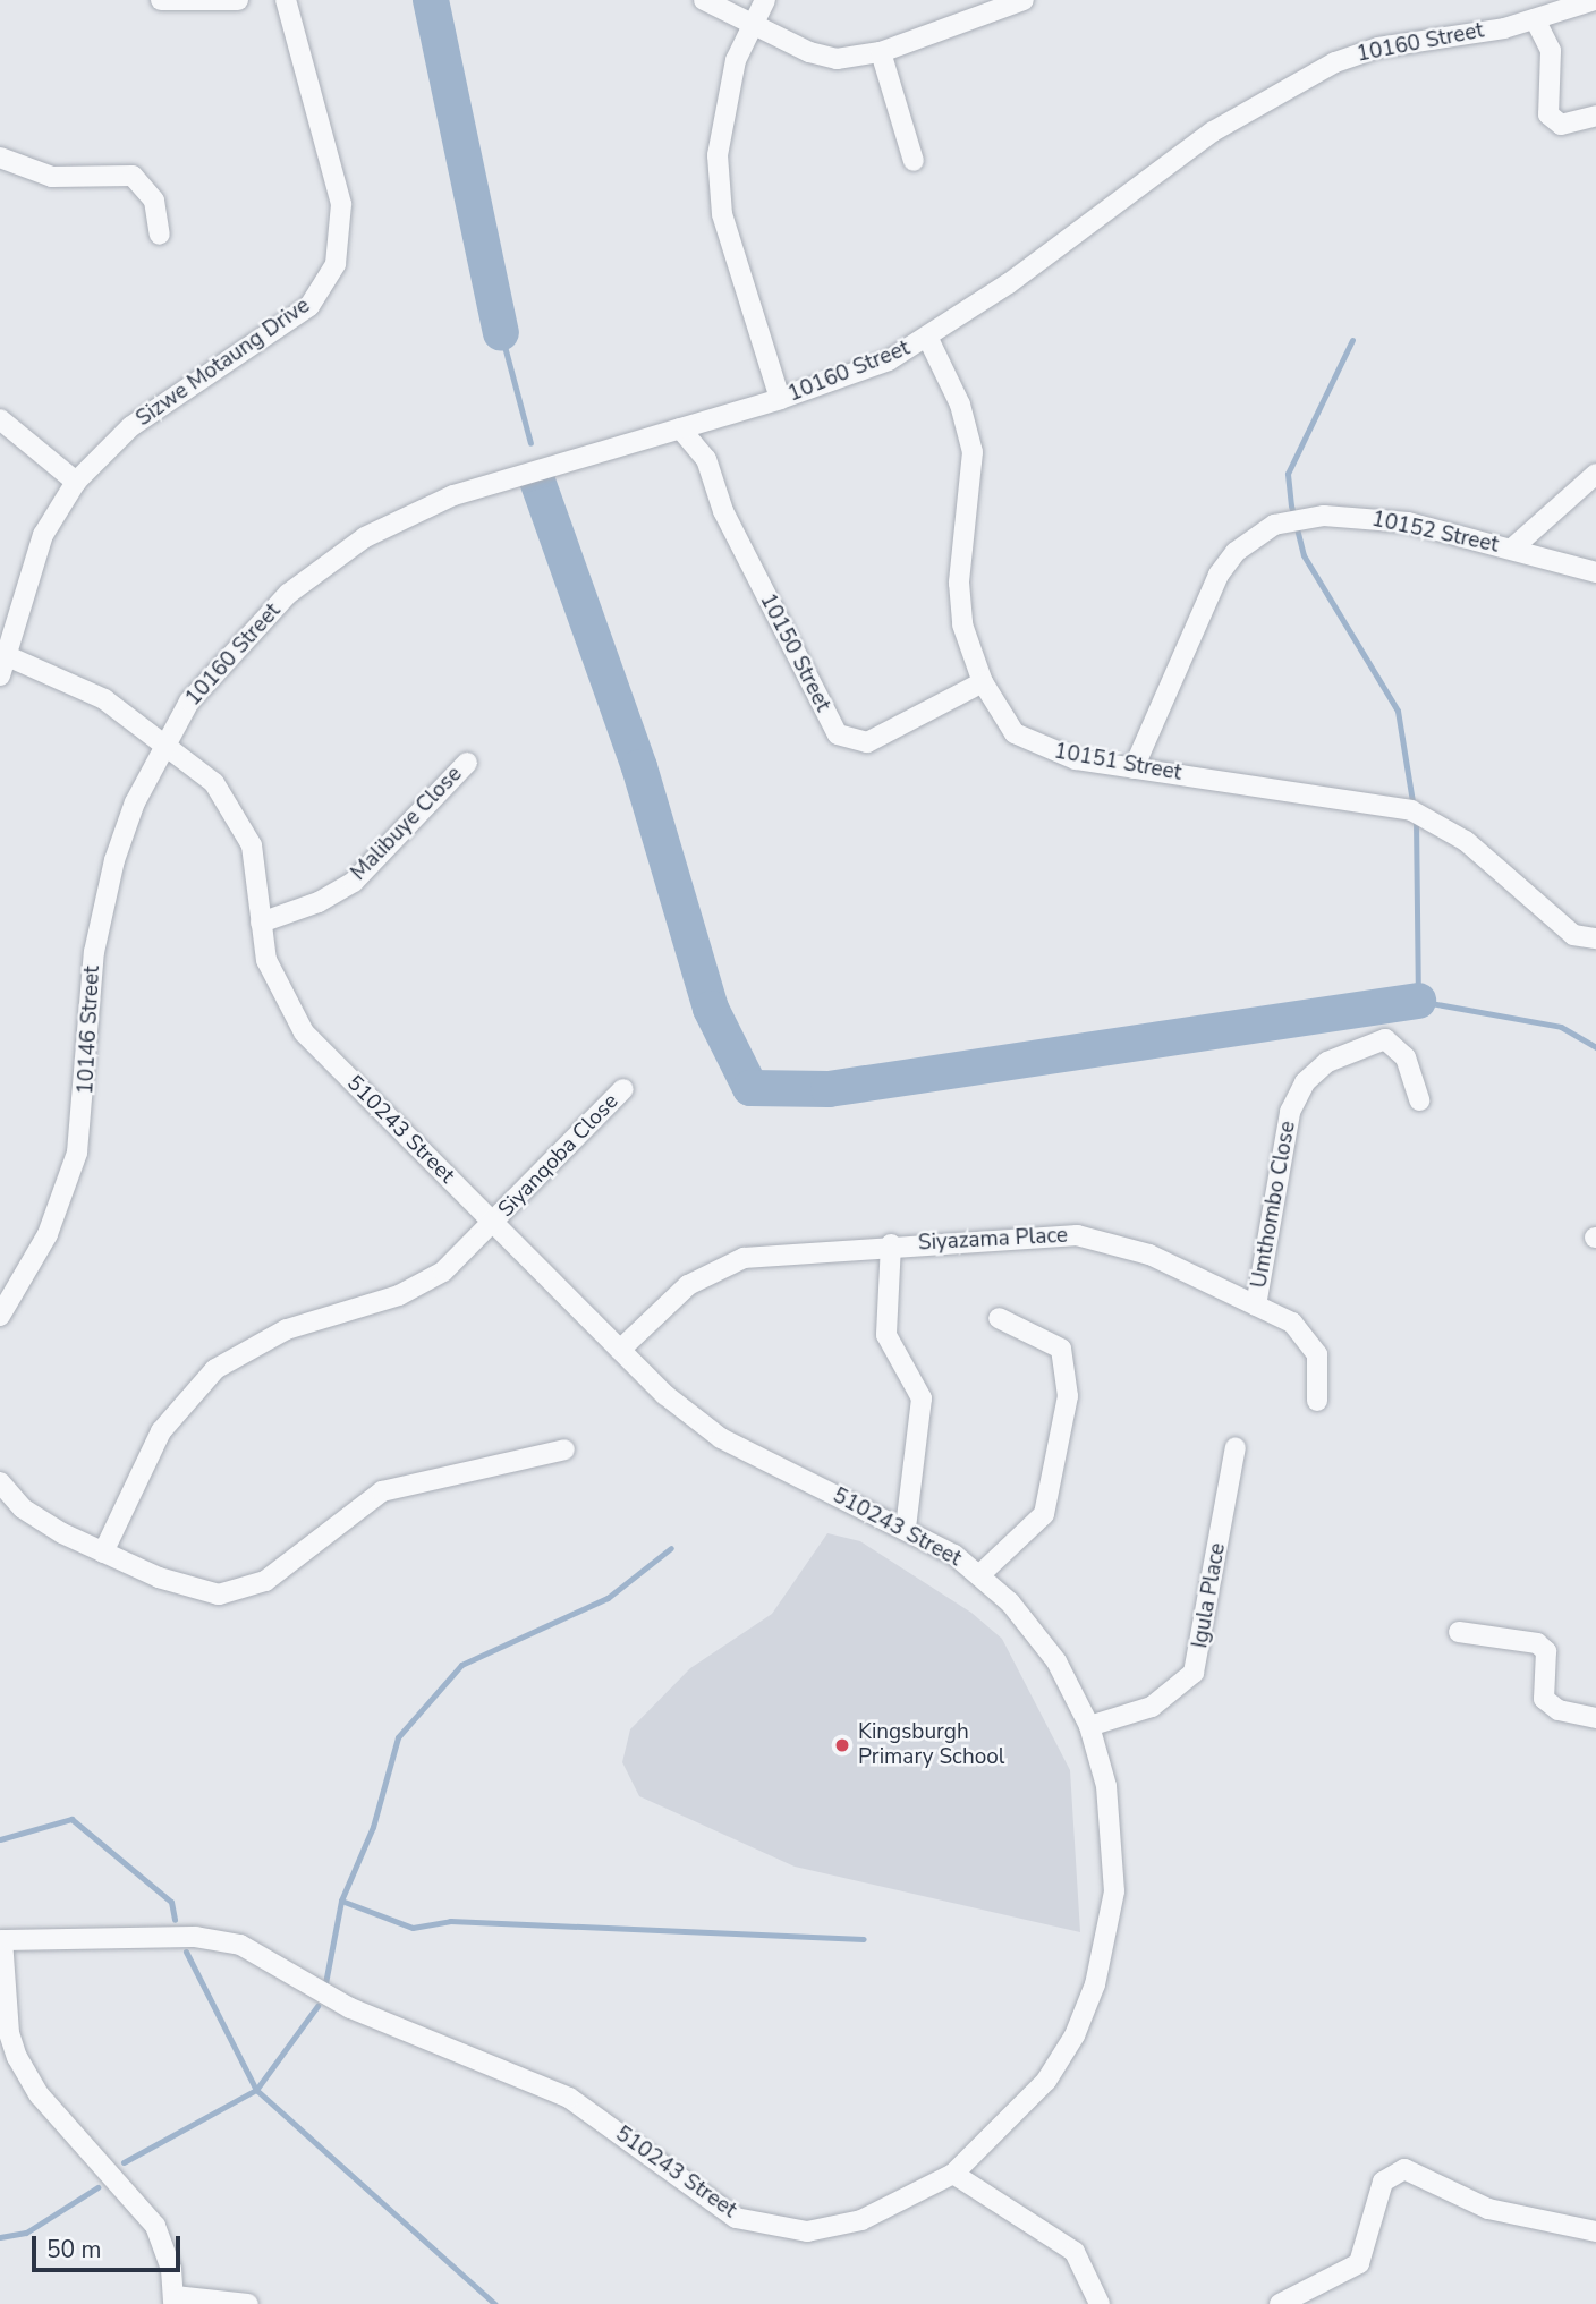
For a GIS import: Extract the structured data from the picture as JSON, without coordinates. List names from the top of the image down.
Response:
{
  "streets": {
    "street": [
      "10160 Street",
      "Sizwe Motaung Drive",
      "10152 Street",
      "10150 Street",
      "10151 Street",
      "Malibuye Close",
      "10146 Street",
      "510243 Street",
      "Siyanqoba Close",
      "Umthombo Close",
      "Siyazama Place",
      "Igula Place"
    ]
  },
  "crossings": [
    ["10160 Street", "10150 Street"],
    ["10160 Street", "10151 Street"],
    ["10160 Street", "10146 Street"],
    ["10160 Street", "510243 Street"],
    ["Sizwe Motaung Drive", "510243 Street"],
    ["10152 Street", "10151 Street"],
    ["10150 Street", "10151 Street"],
    ["Malibuye Close", "510243 Street"],
    ["10146 Street", "510243 Street"],
    ["510243 Street", "Siyanqoba Close"],
    ["510243 Street", "Siyazama Place"],
    ["510243 Street", "Igula Place"],
    ["Umthombo Close", "Siyazama Place"]
  ],
  "places": ["Kingsburgh Primary School"],
  "scale_bar": "50 m"
}
